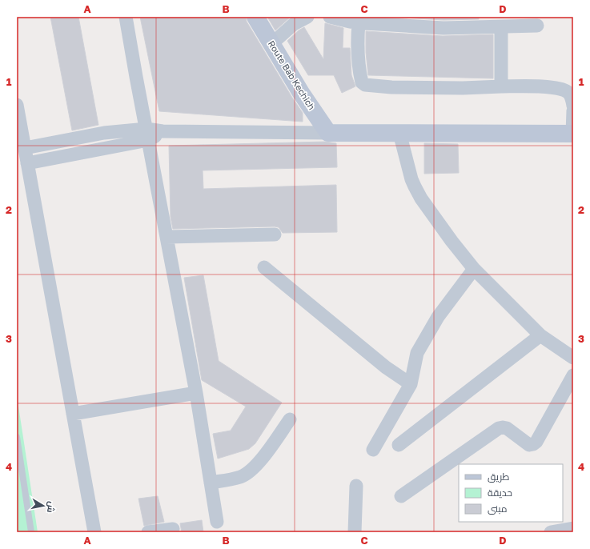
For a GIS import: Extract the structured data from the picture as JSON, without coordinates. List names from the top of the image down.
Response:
{
  "streets": {
    "street": ["Route Bab Kechich"]
  },
  "legend": ["طريق", "حديقة", "مبنى"],
  "north": "right",
  "grid": {
    "columns": [
      "A",
      "B",
      "C",
      "D"
    ],
    "rows": [
      "1",
      "2",
      "3",
      "4"
    ]
  }
}
